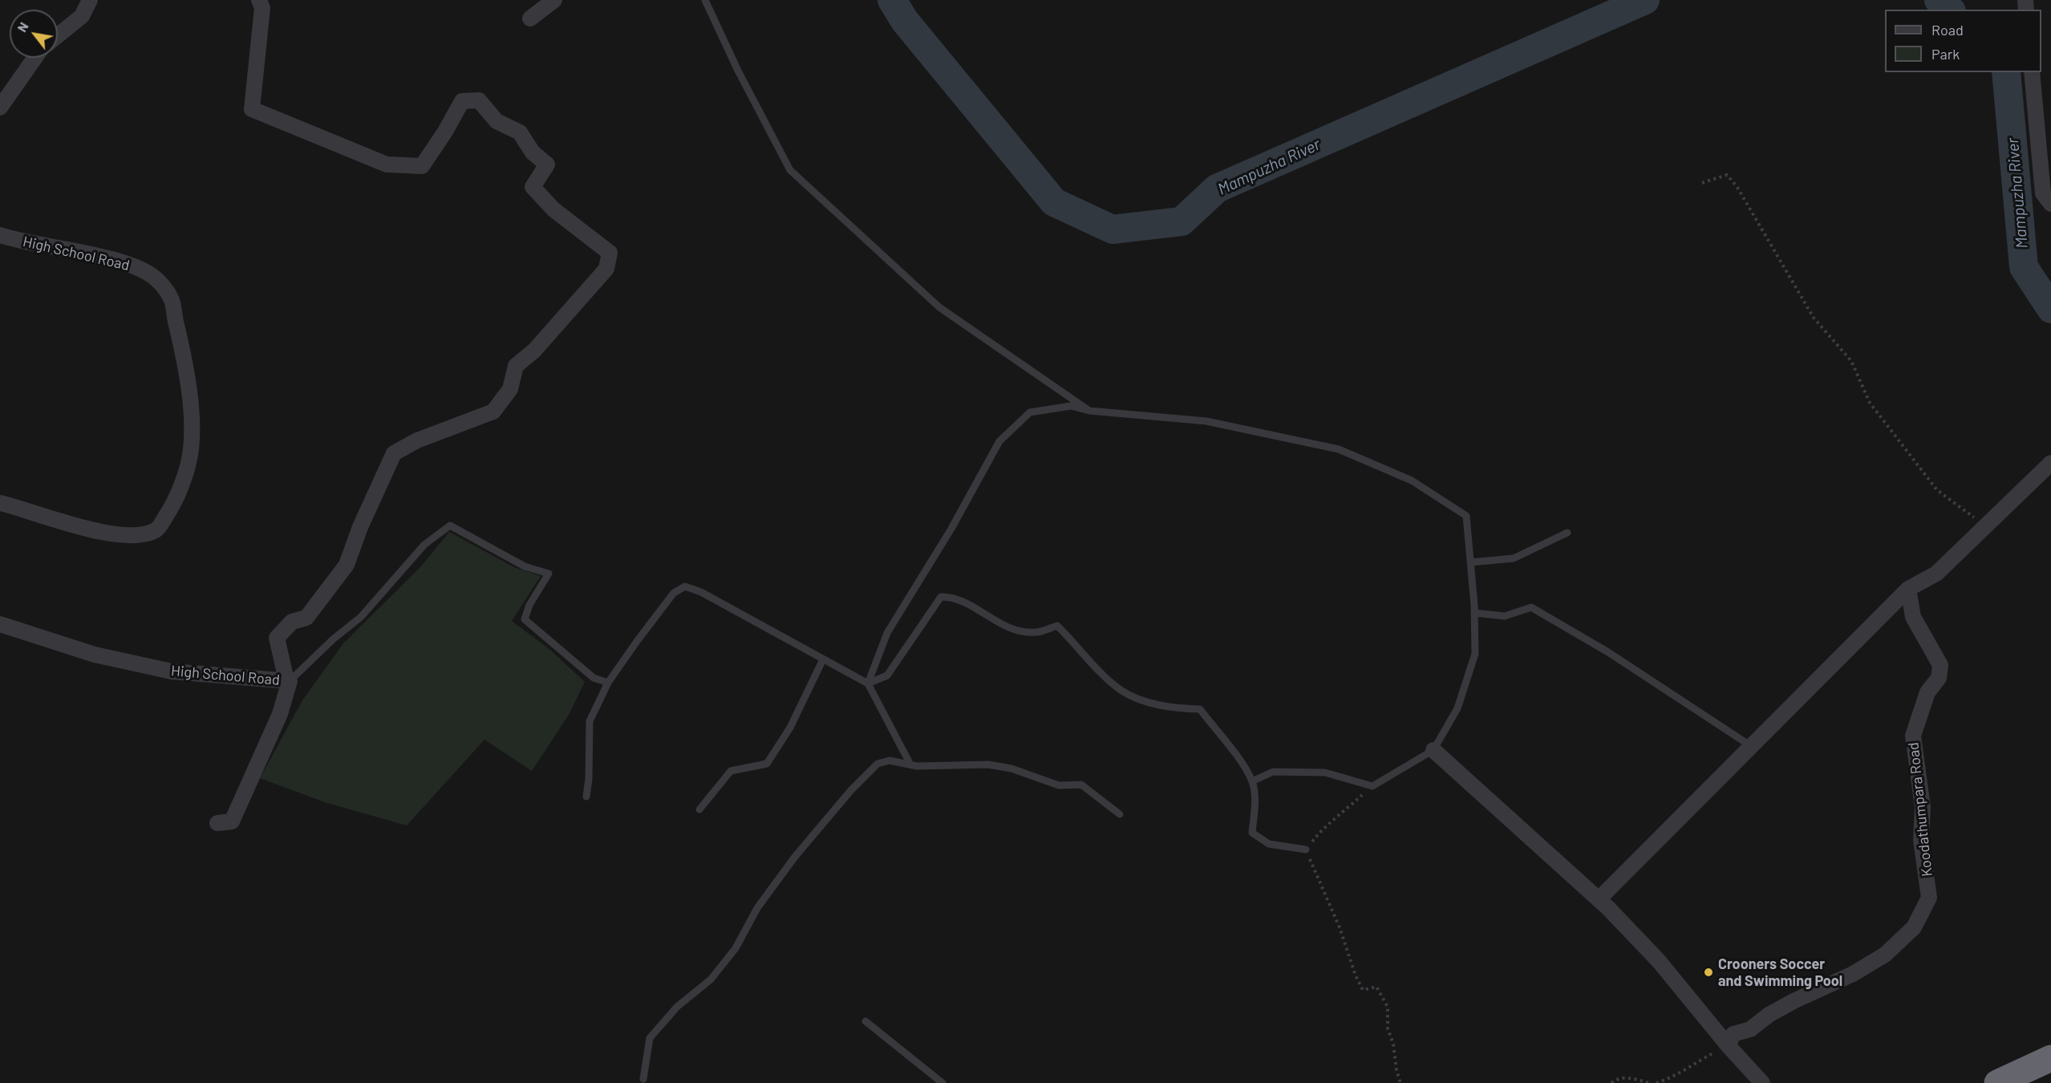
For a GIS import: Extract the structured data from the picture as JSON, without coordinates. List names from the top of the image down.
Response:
{
  "streets": {
    "street": ["High School Road", "Koodathumpara Road"]
  },
  "water": ["Mampuzha River"],
  "places": ["Crooners Soccer and Swimming Pool"],
  "legend": ["Road", "Park"],
  "north": "top left"
}
